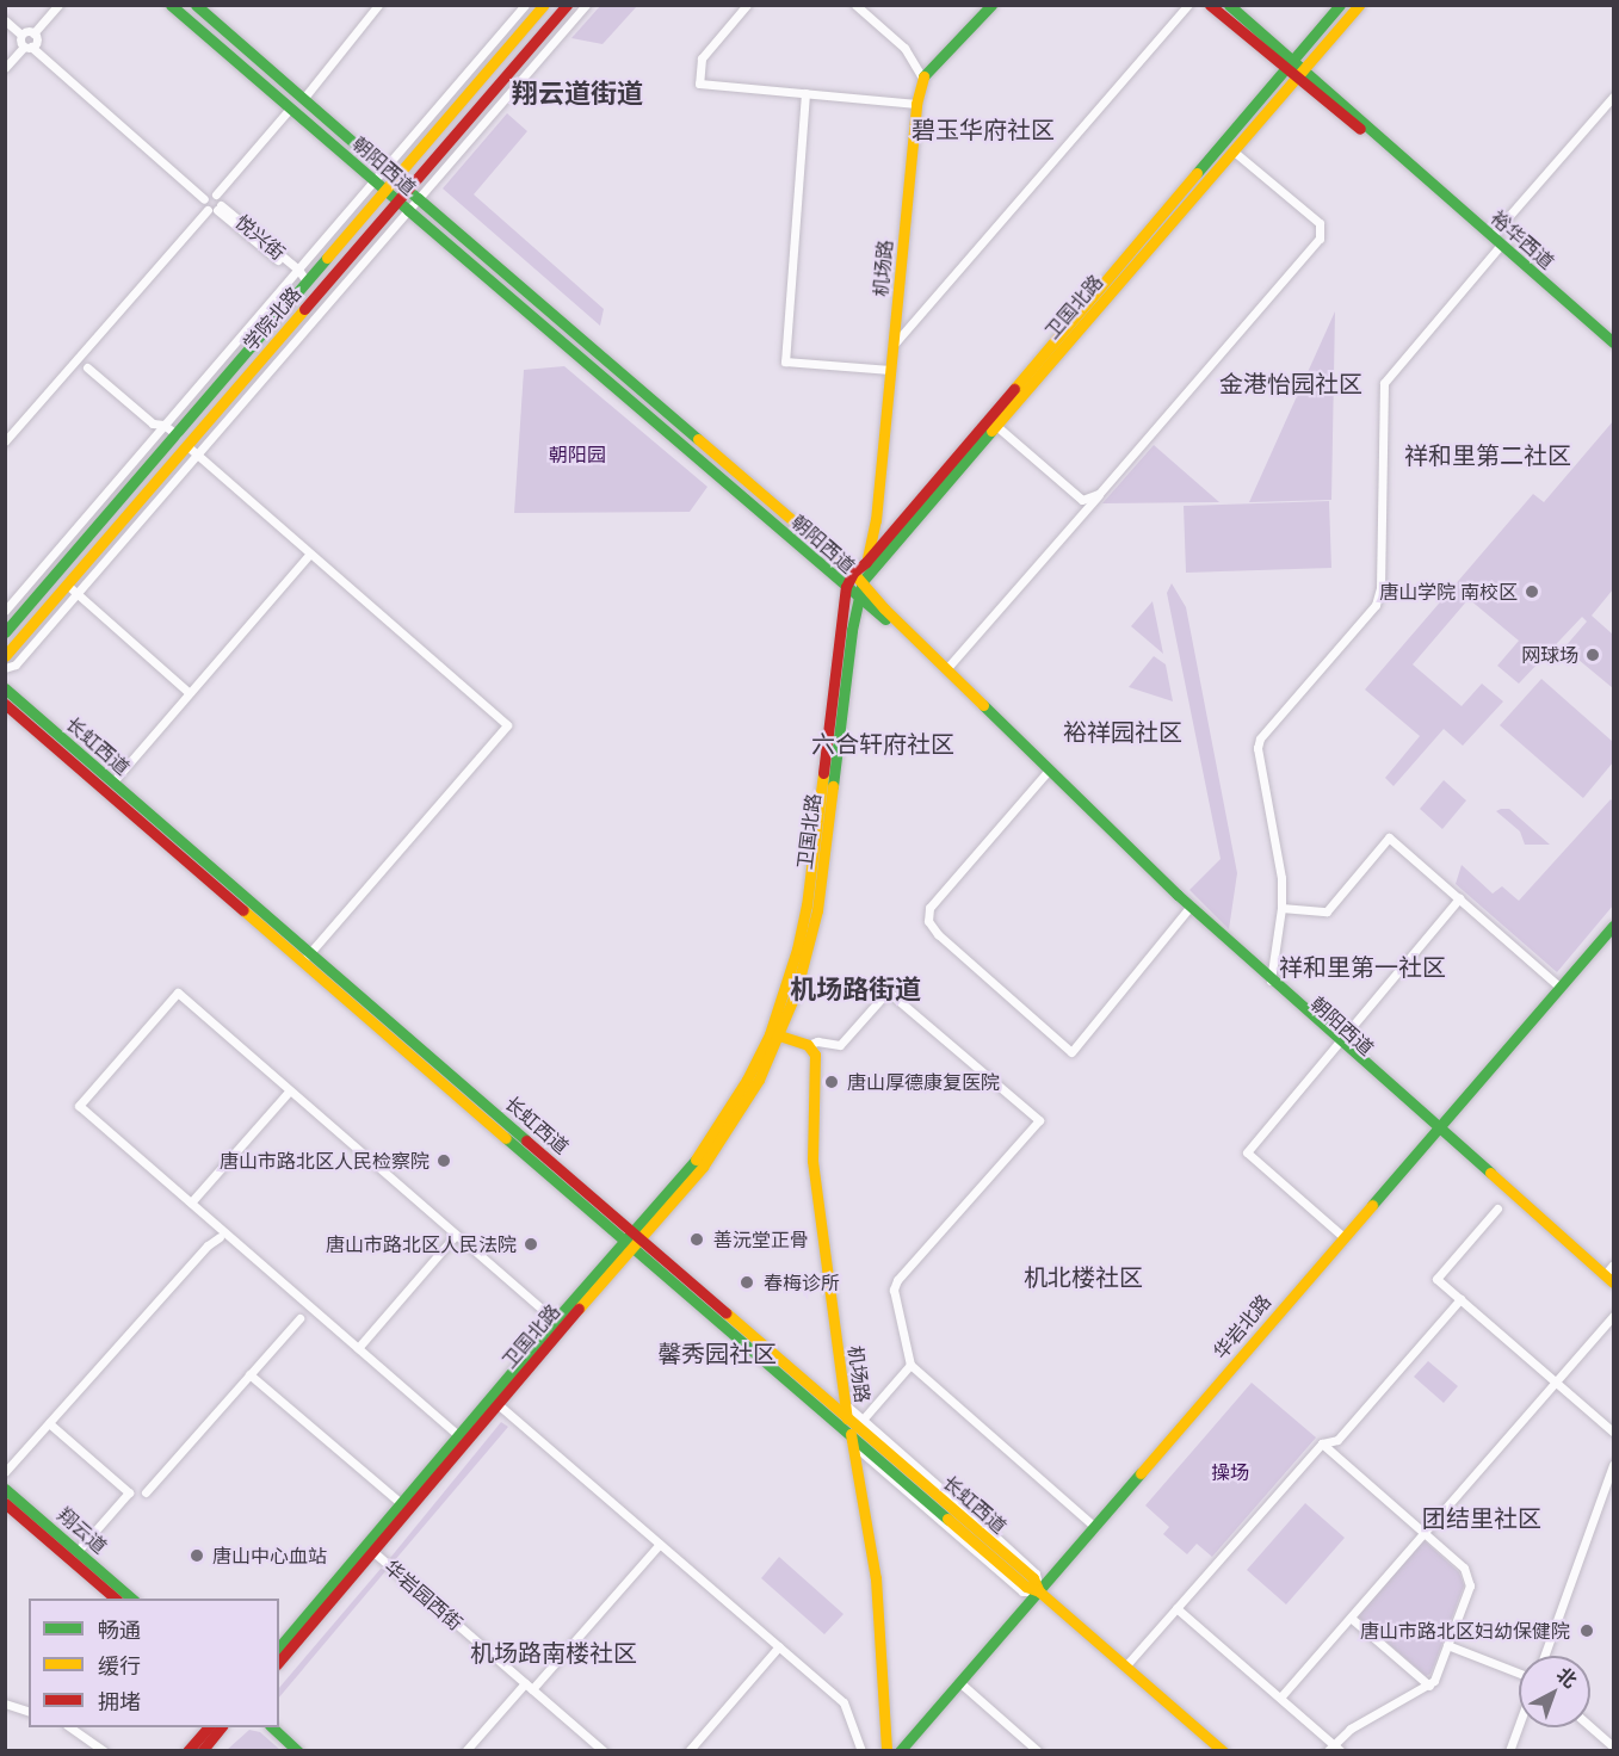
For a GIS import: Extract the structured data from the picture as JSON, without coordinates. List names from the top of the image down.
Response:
{
  "streets": {
    "main road": [
      "朝阳西道",
      "裕华西道",
      "机场路",
      "卫国北路",
      "学院北路",
      "长虹西道",
      "华岩北路",
      "翔云道"
    ],
    "street": ["悦兴街", "华岩园西街"]
  },
  "crossings": [
    ["朝阳西道", "卫国北路"],
    ["朝阳西道", "学院北路"],
    ["朝阳西道", "华岩北路"],
    ["悦兴街", "学院北路"],
    ["裕华西道", "卫国北路"],
    ["机场路", "卫国北路"],
    ["机场路", "长虹西道"],
    ["卫国北路", "长虹西道"],
    ["卫国北路", "华岩园西街"],
    ["长虹西道", "华岩北路"]
  ],
  "districts": [
    "翔云道街道",
    "碧玉华府社区",
    "金港怡园社区",
    "祥和里第二社区",
    "裕祥园社区",
    "六合轩府社区",
    "祥和里第一社区",
    "机场路街道",
    "机北楼社区",
    "馨秀园社区",
    "团结里社区",
    "机场路南楼社区"
  ],
  "parks": ["朝阳园", "操场"],
  "places": [
    "唐山学院 南校区",
    "网球场",
    "唐山厚德康复医院",
    "唐山市路北区人民检察院",
    "善沅堂正骨",
    "唐山市路北区人民法院",
    "春梅诊所",
    "唐山中心血站",
    "唐山市路北区妇幼保健院"
  ],
  "legend": ["畅通", "缓行", "拥堵"],
  "north": "top right"
}
